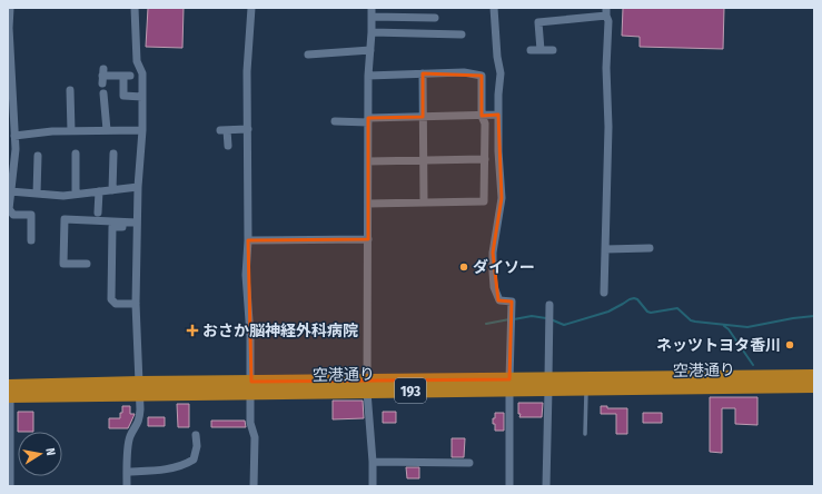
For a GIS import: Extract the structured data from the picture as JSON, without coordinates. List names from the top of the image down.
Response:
{
  "streets": {
    "highway": ["空港通り", "193"]
  },
  "places": {
    "other": ["ダイソー", "ネッツトヨタ香川"],
    "health": ["おさか脳神経外科病院"]
  },
  "north": "right"
}
